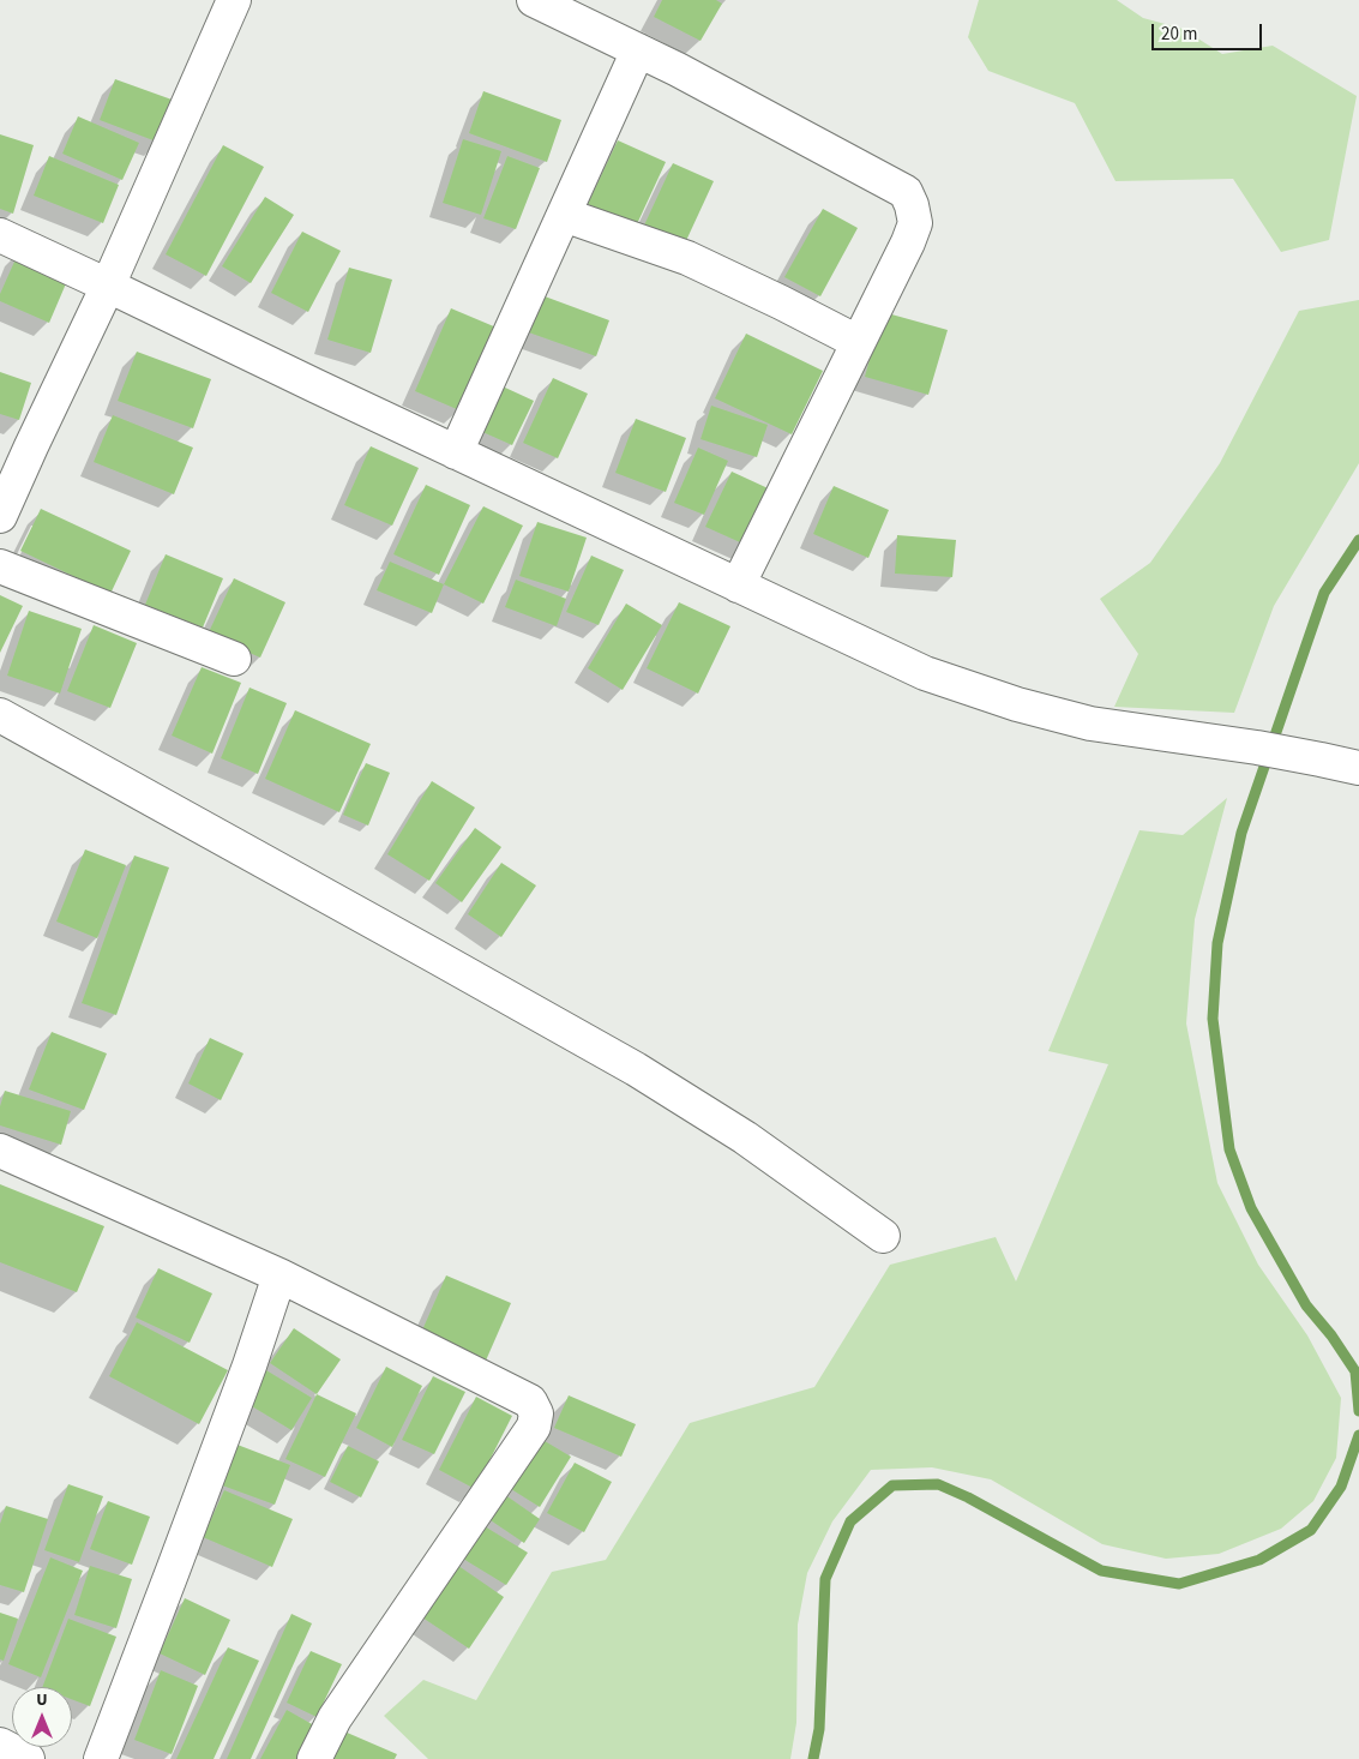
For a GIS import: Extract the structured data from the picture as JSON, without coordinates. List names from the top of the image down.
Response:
{
  "scale_bar": "20 m",
  "north": "top"
}
